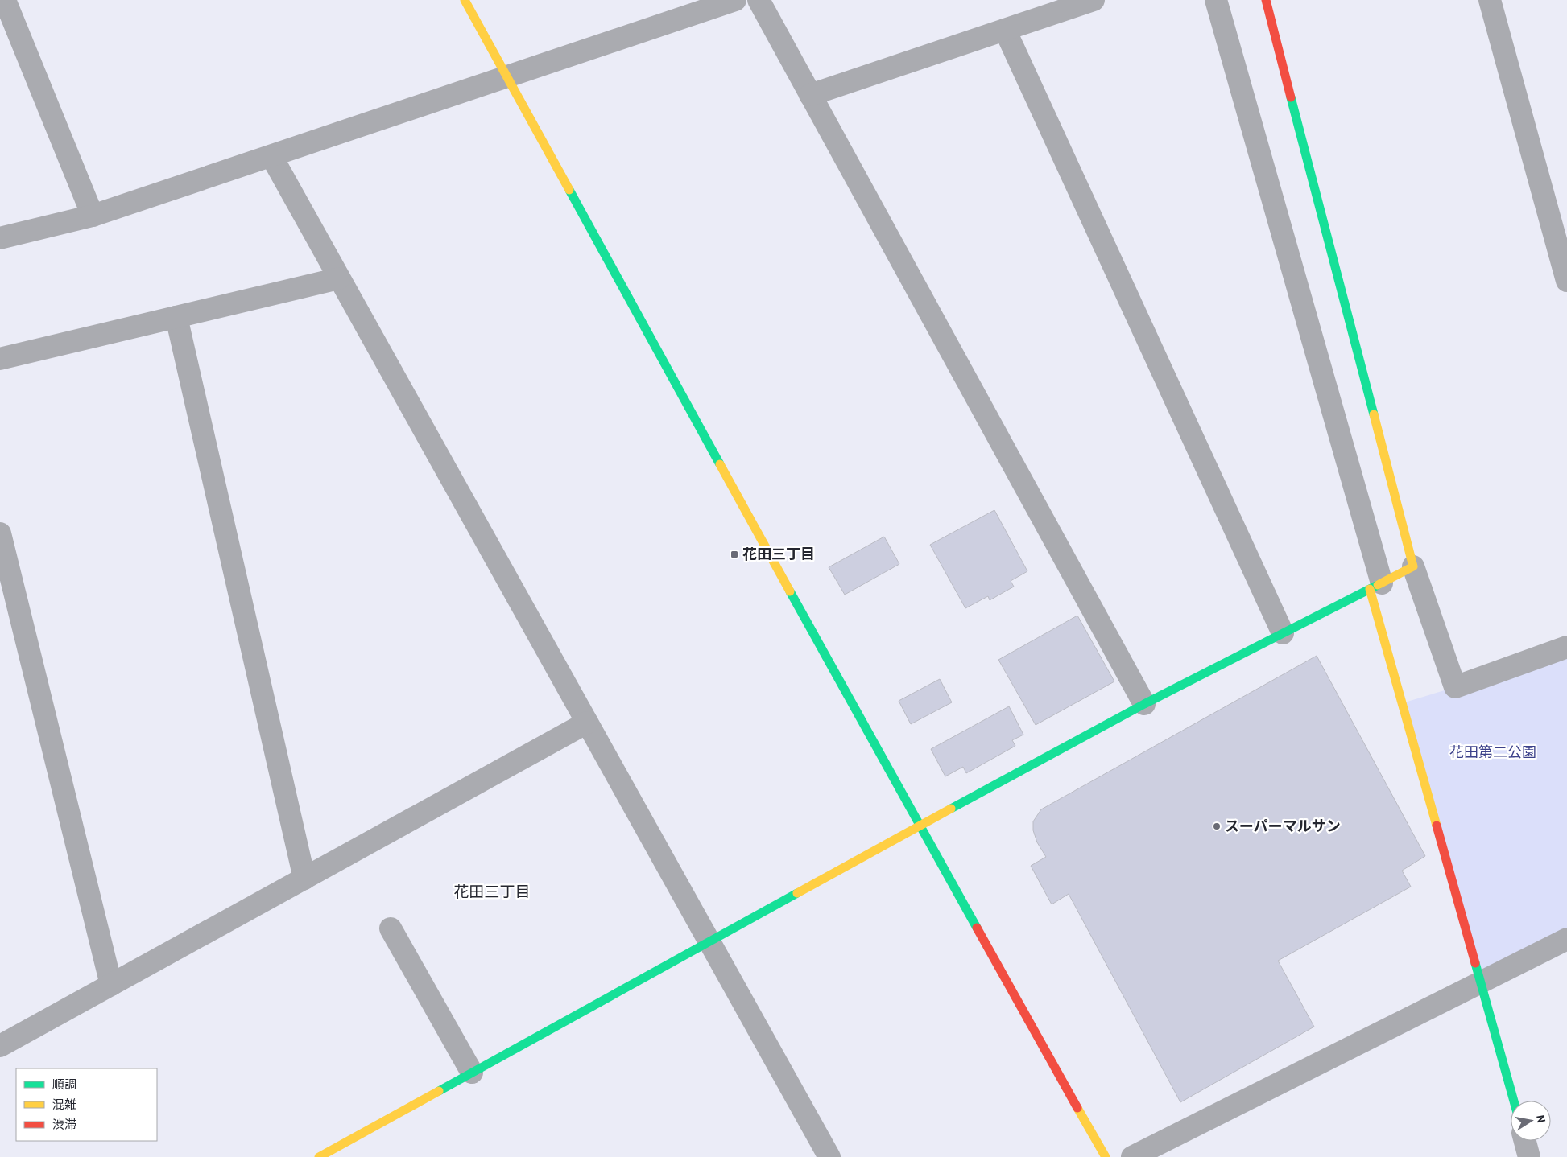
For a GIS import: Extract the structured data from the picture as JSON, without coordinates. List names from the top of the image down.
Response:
{
  "districts": ["花田三丁目"],
  "parks": ["花田第二公園"],
  "places": {
    "transit": ["花田三丁目"],
    "other": ["スーパーマルサン"]
  },
  "legend": ["順調", "混雑", "渋滞"],
  "north": "right"
}
